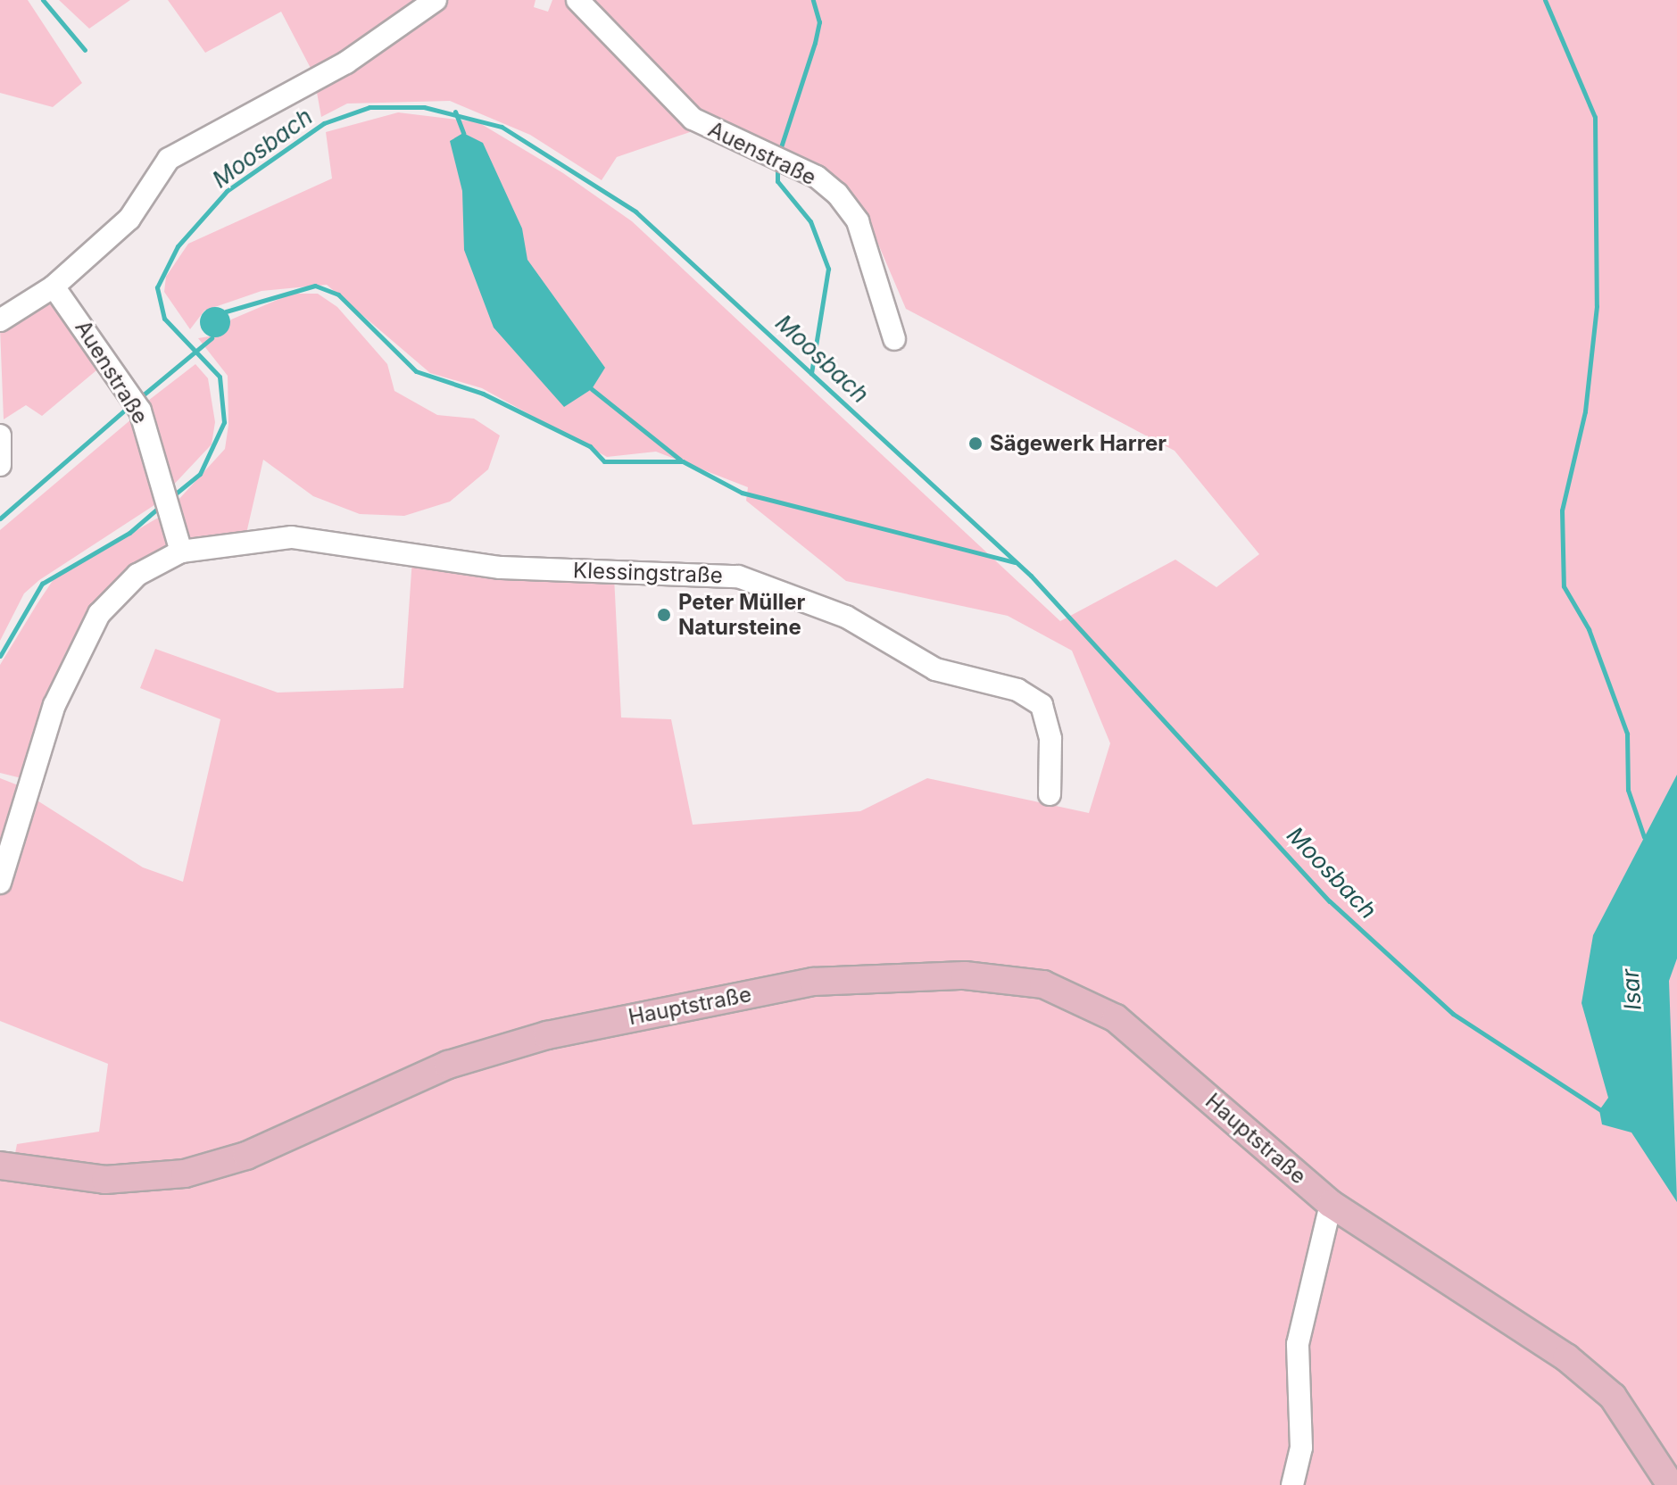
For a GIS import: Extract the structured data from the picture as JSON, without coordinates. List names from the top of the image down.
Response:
{
  "streets": {
    "main road": ["Hauptstraße"],
    "street": ["Auenstraße", "Klessingstraße"]
  },
  "crossings": [
    ["Auenstraße", "Klessingstraße"]
  ],
  "water": ["Moosbach", "Isar"],
  "places": ["Sägewerk Harrer", "Peter Müller Natursteine"]
}
